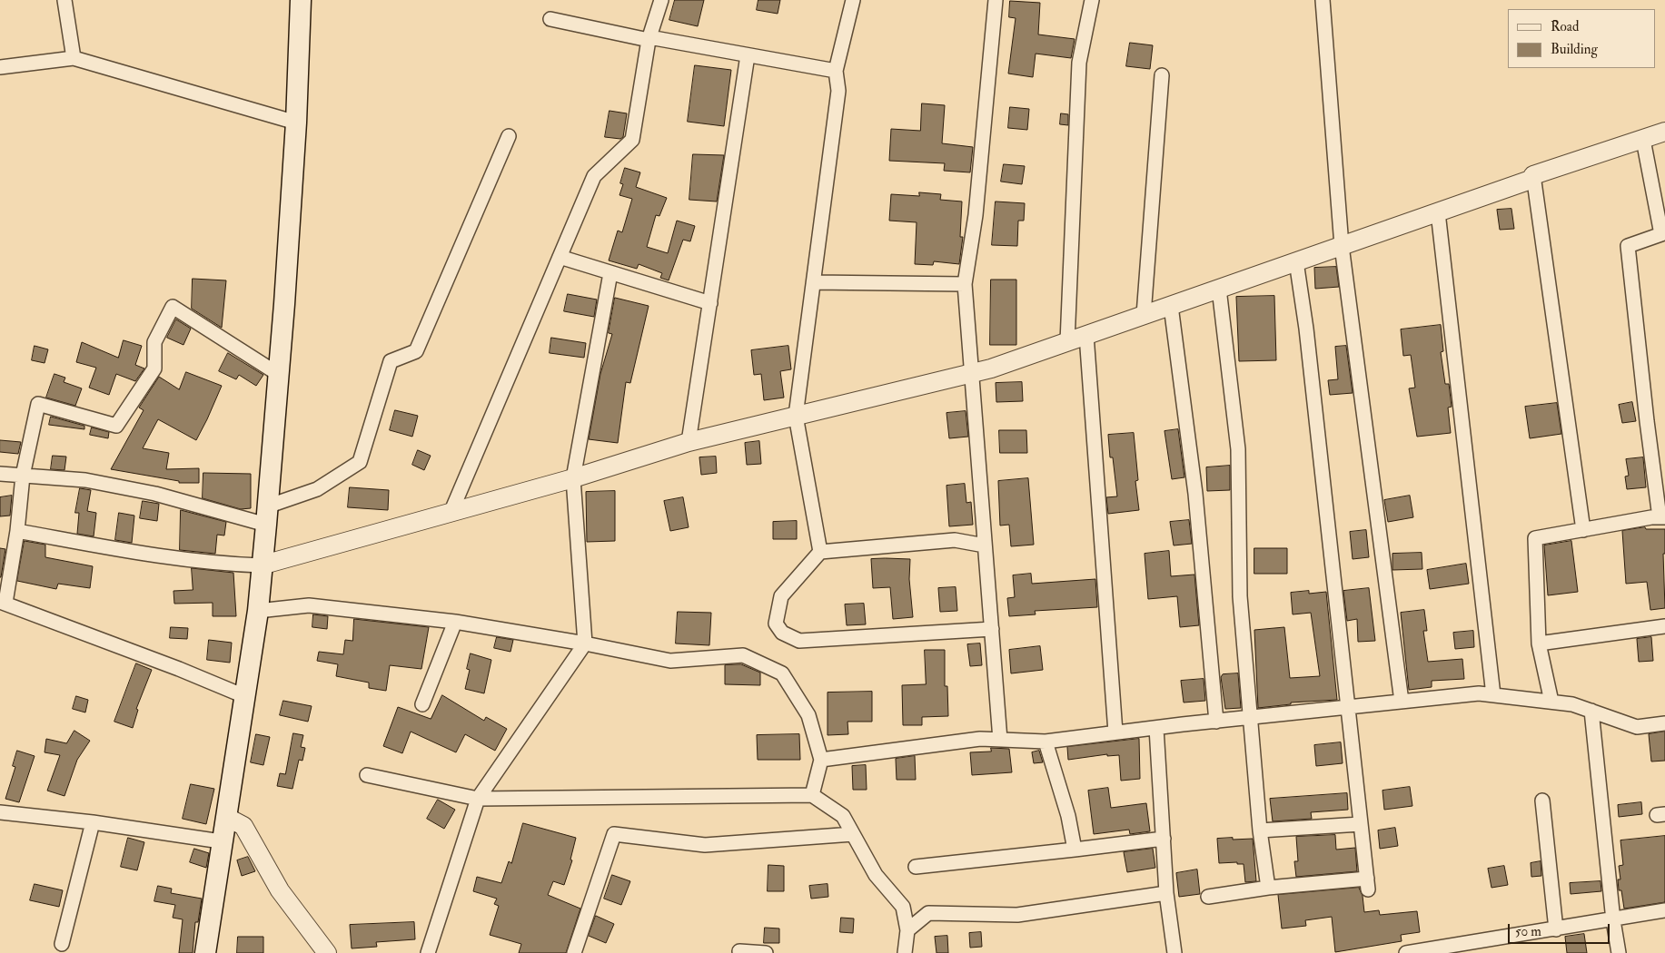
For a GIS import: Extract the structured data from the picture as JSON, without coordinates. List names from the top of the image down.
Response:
{
  "legend": ["Road", "Building"],
  "scale_bar": "50 m"
}
